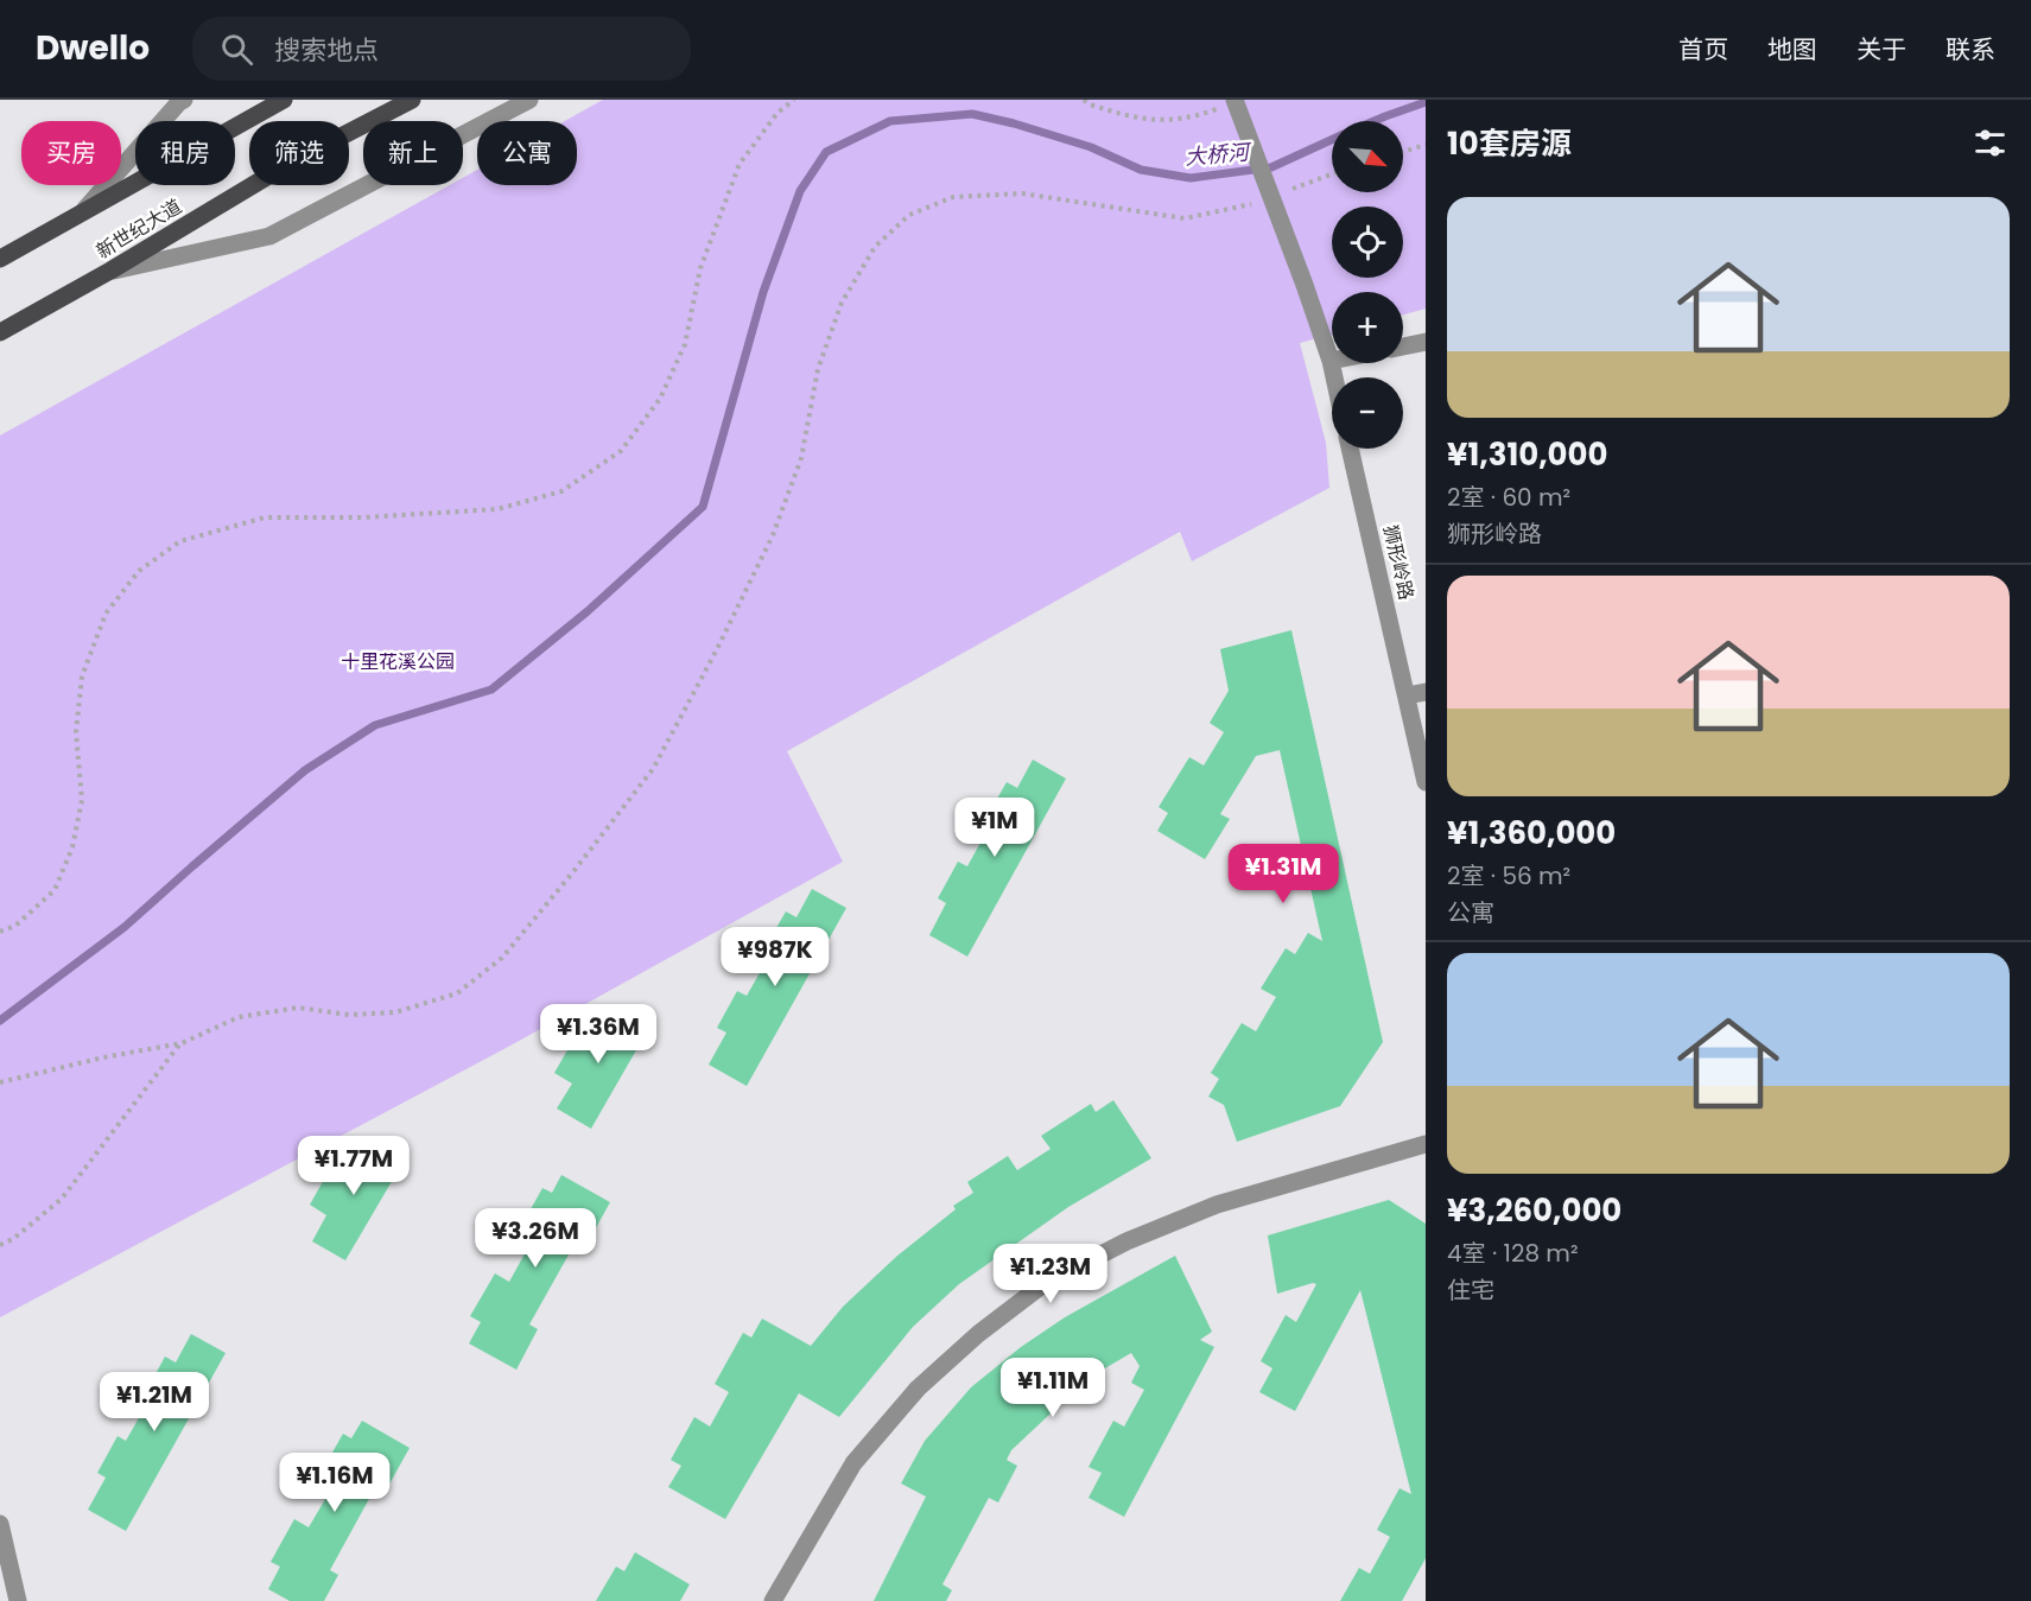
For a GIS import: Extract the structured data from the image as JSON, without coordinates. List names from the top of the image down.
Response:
{
  "streets": {
    "main road": ["新世纪大道"],
    "street": ["狮形岭路"]
  },
  "water": ["大桥河"],
  "parks": ["十里花溪公园"],
  "north": "bottom right",
  "page": {
    "header": "Dwello",
    "search": "搜索地点",
    "nav": [
      "首页",
      "地图",
      "关于",
      "联系"
    ],
    "heading": "10套房源",
    "map_buttons": ["+", "−"],
    "chip": [
      "买房",
      "租房",
      "筛选",
      "新上",
      "公寓"
    ],
    "list": [
      {
        "name": "¥1,310,000",
        "note": "2室 · 60 m² · 狮形岭路"
      },
      {
        "name": "¥1,360,000",
        "note": "2室 · 56 m² · 公寓"
      },
      {
        "name": "¥3,260,000",
        "note": "4室 · 128 m² · 住宅"
      }
    ],
    "price": [
      "¥1M",
      "¥1.31M",
      "¥987K",
      "¥1.36M",
      "¥1.77M",
      "¥3.26M",
      "¥1.23M",
      "¥1.11M",
      "¥1.21M",
      "¥1.16M"
    ]
  }
}
